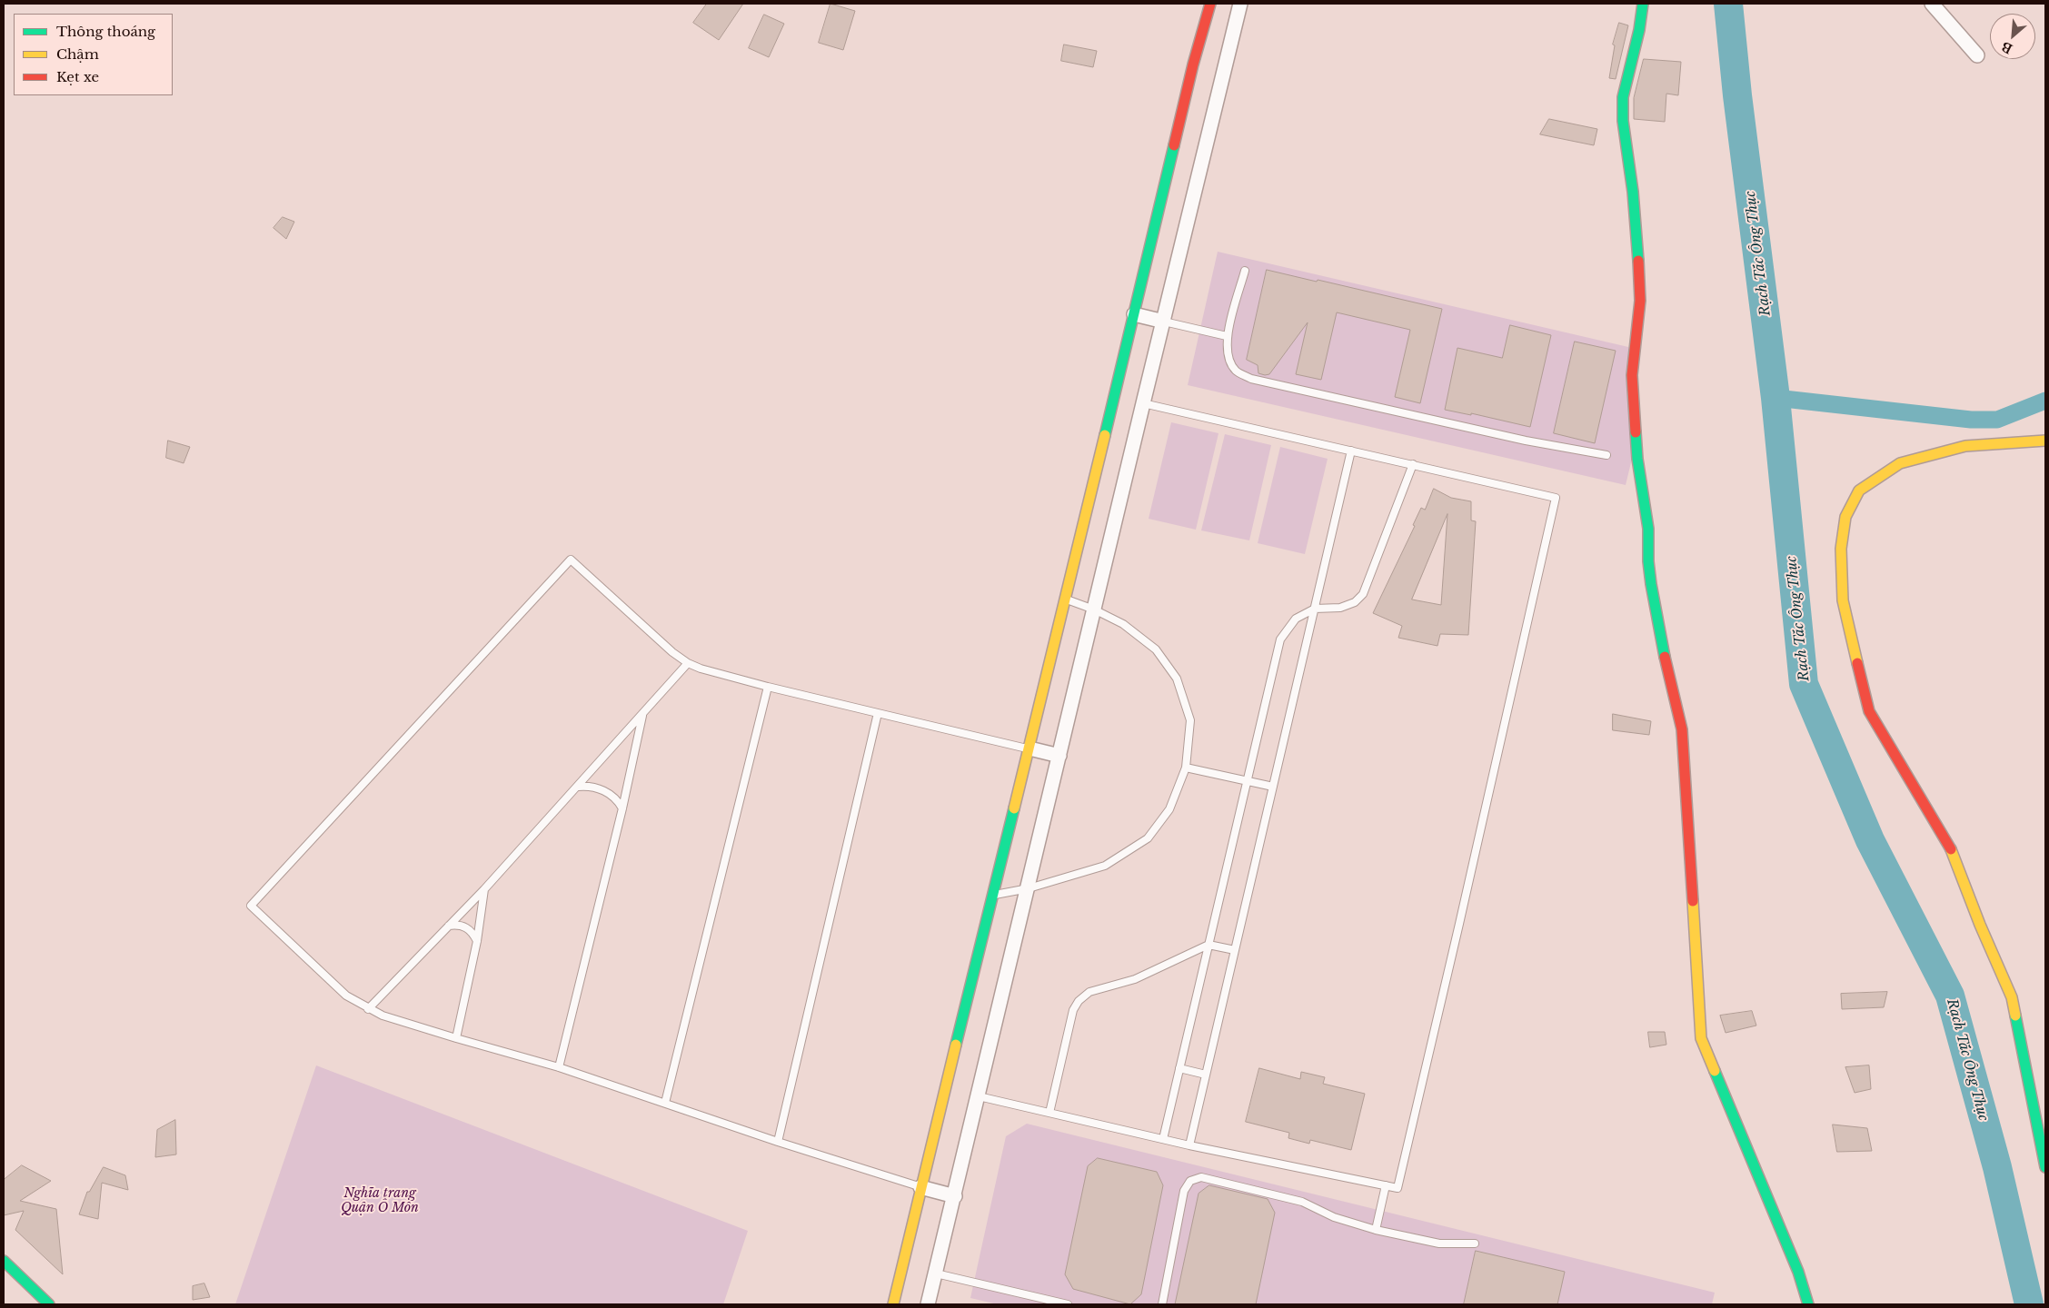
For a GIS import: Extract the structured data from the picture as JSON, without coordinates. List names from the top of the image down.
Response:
{
  "water": ["Rạch Tắc Ông Thục"],
  "parks": ["Nghĩa trang Quận Ô Môn"],
  "legend": ["Thông thoáng", "Chậm", "Kẹt xe"],
  "north": "bottom left"
}
